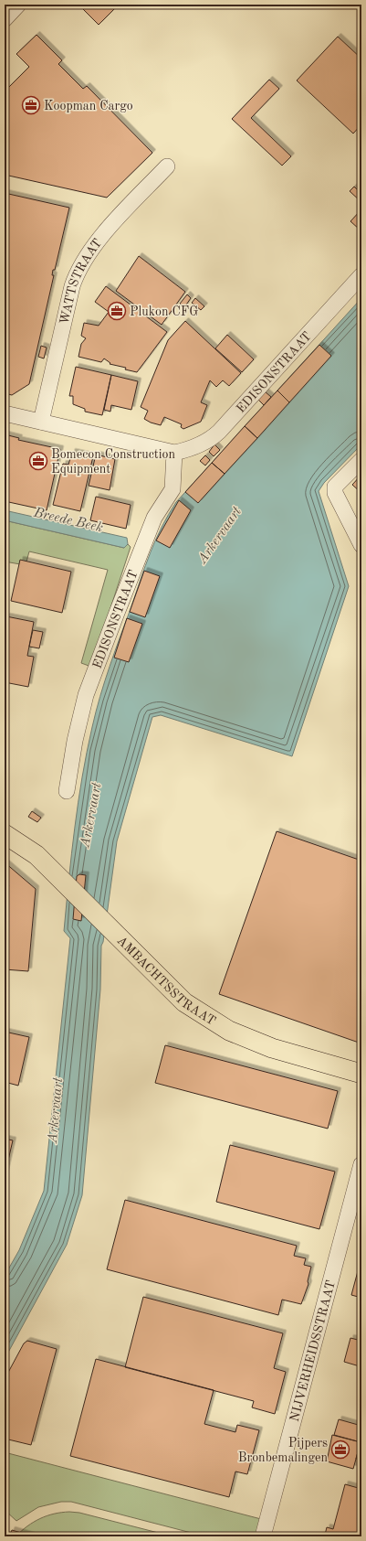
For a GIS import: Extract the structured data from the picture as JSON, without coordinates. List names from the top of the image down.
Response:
{
  "streets": {
    "main road": ["AMBACHTSSTRAAT"],
    "street": ["WATTSTRAAT", "EDISONSTRAAT", "NIJVERHEIDSSTRAAT"]
  },
  "crossings": [
    ["WATTSTRAAT", "EDISONSTRAAT"]
  ],
  "water": ["Breede Beek", "Arkervaart"],
  "places": {
    "office": [
      "Koopman Cargo",
      "Plukon CFG",
      "Bomecon Construction Equipment",
      "Pijpers Bronbemalingen"
    ]
  }
}
